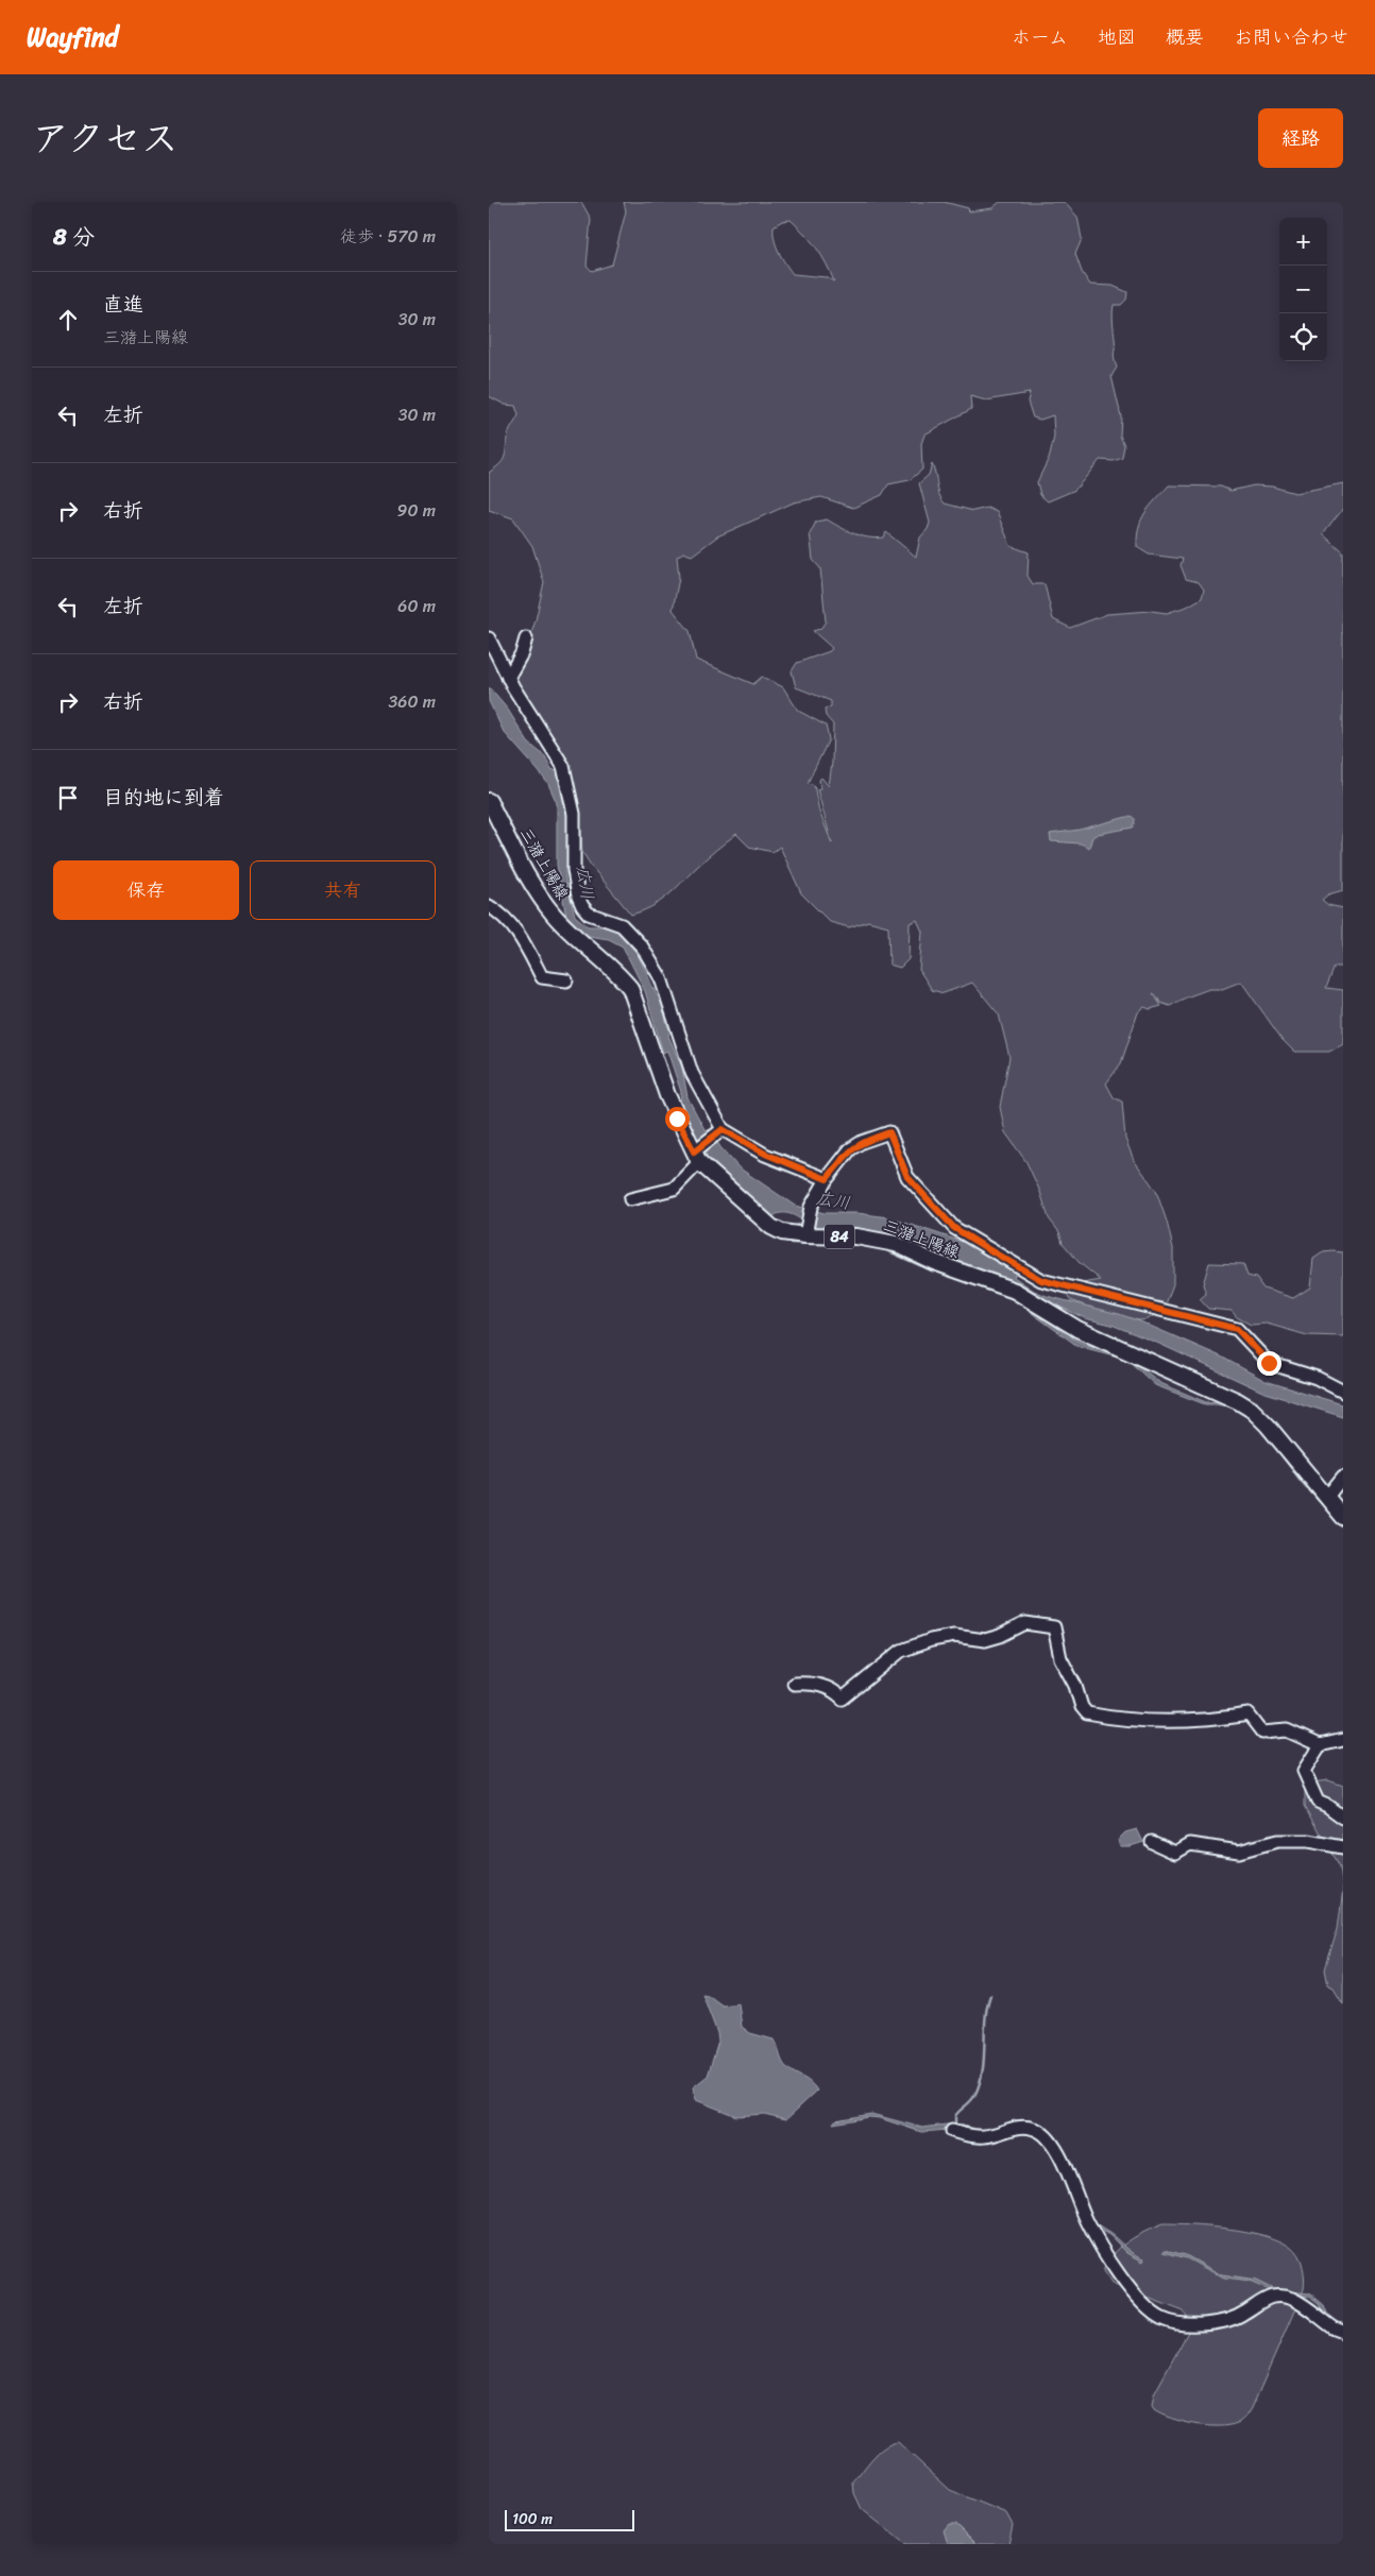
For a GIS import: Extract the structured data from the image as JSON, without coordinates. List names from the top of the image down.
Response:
{
  "streets": {
    "main road": ["三潴上陽線", "84"]
  },
  "water": ["広川"],
  "scale_bar": "100 m",
  "page": {
    "header": "Wayfind",
    "nav": [
      "ホーム",
      "地図",
      "概要",
      "お問い合わせ"
    ],
    "title": "アクセス",
    "buttons": [
      "経路",
      ["保存", "共有"]
    ],
    "heading": ["8 分", "徒歩 · 570 m"],
    "map_buttons": ["+", "−"],
    "list": [
      ["直進", "三潴上陽線", "30 m"],
      ["左折", "30 m"],
      ["右折", "90 m"],
      ["左折", "60 m"],
      ["右折", "360 m"],
      "目的地に到着"
    ],
    "scale": "100 m"
  }
}
